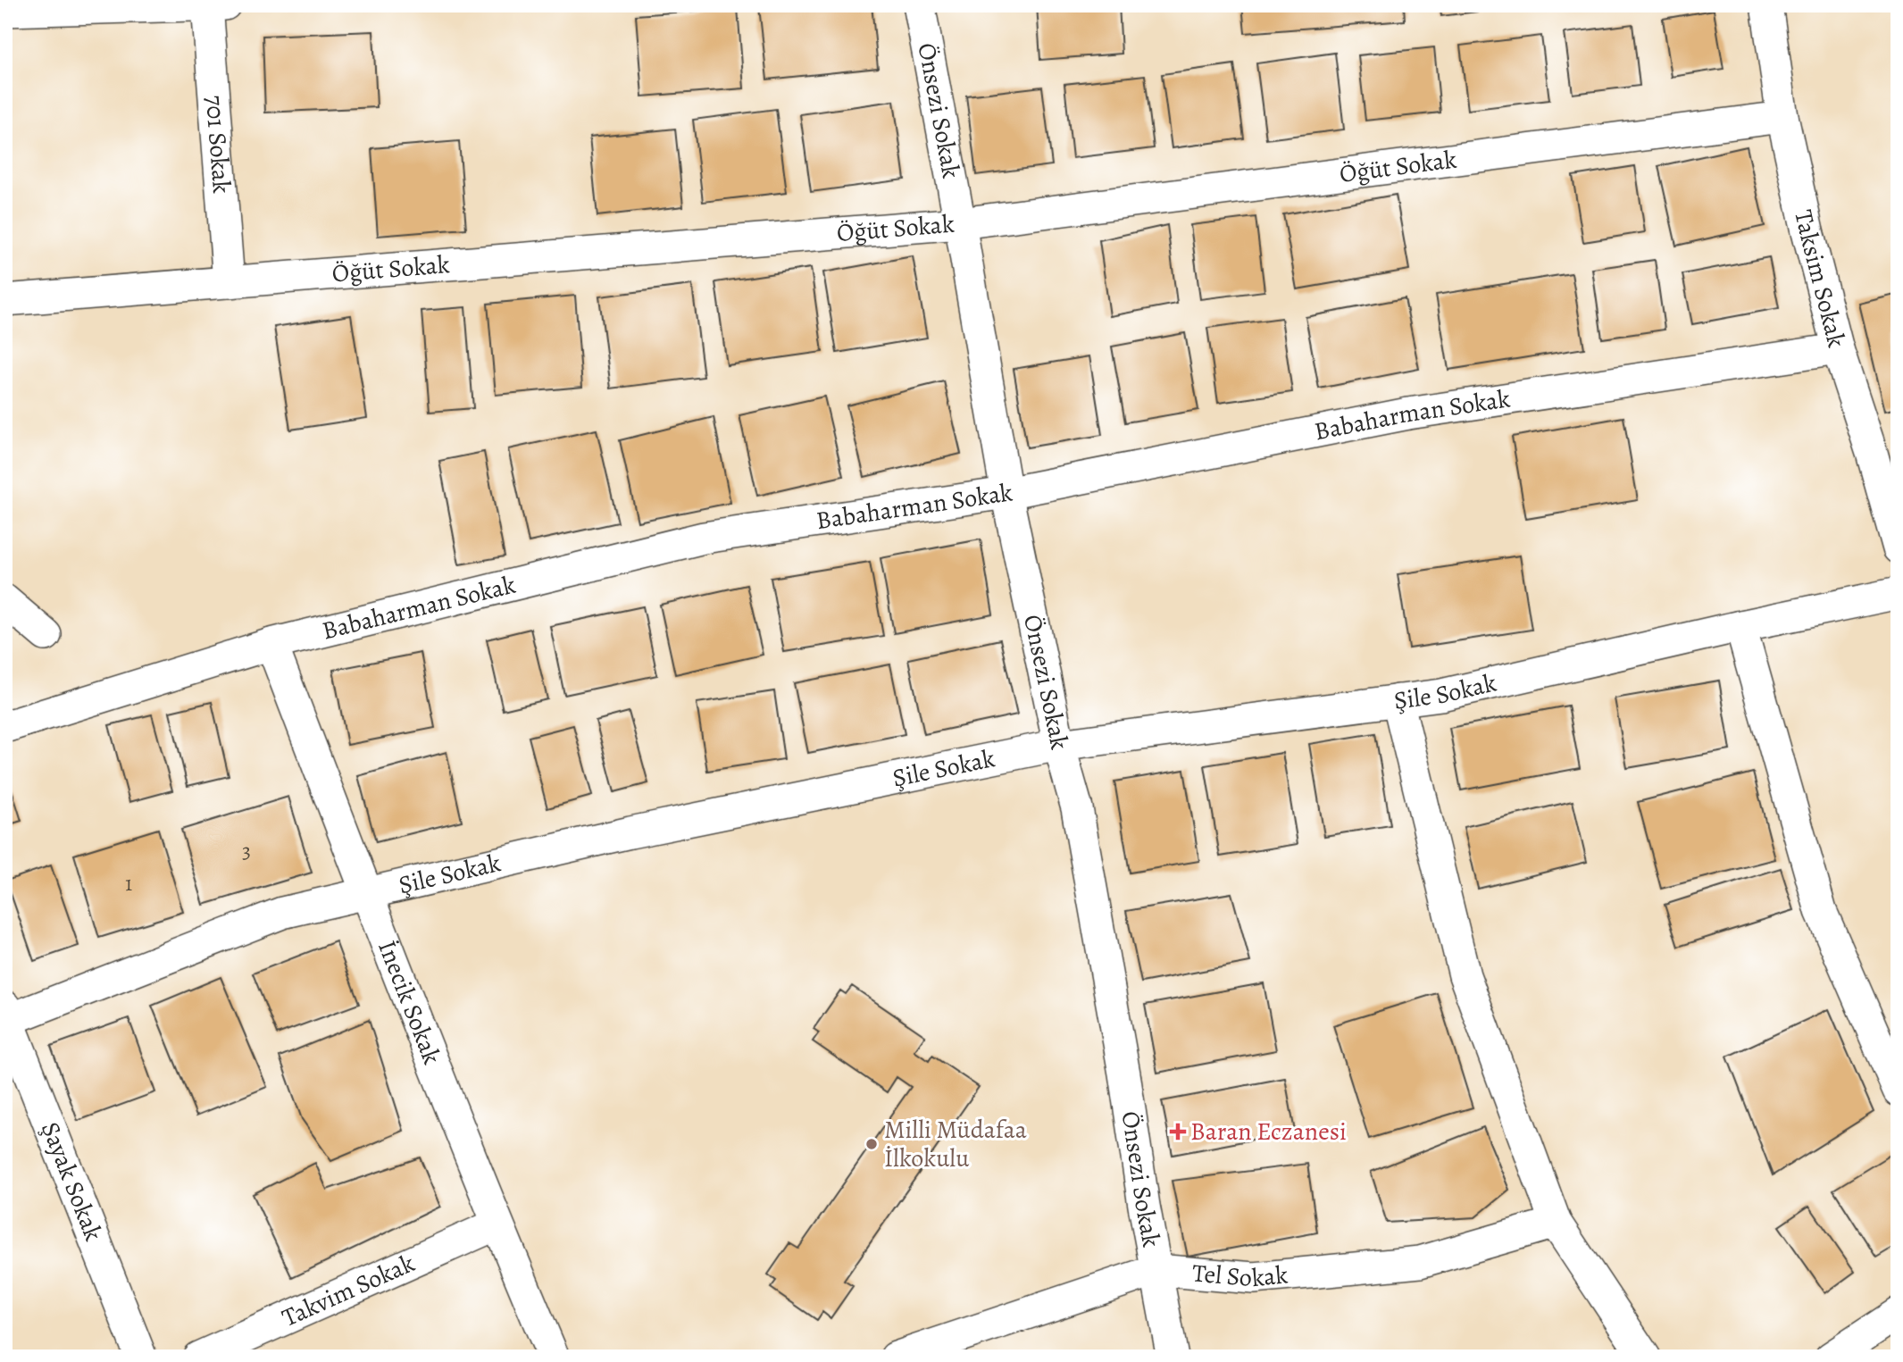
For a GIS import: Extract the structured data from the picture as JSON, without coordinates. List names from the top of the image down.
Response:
{
  "streets": {
    "street": [
      "Önsezi Sokak",
      "701 Sokak",
      "Öğüt Sokak",
      "Taksim Sokak",
      "Babaharman Sokak",
      "Şile Sokak",
      "İnecik Sokak",
      "Şayak Sokak",
      "Tel Sokak",
      "Takvim Sokak"
    ]
  },
  "crossings": [
    ["Önsezi Sokak", "Öğüt Sokak"],
    ["Önsezi Sokak", "Babaharman Sokak"],
    ["Önsezi Sokak", "Şile Sokak"],
    ["Önsezi Sokak", "Tel Sokak"],
    ["701 Sokak", "Öğüt Sokak"],
    ["Öğüt Sokak", "Taksim Sokak"],
    ["Taksim Sokak", "Babaharman Sokak"],
    ["Babaharman Sokak", "İnecik Sokak"],
    ["Şile Sokak", "İnecik Sokak"],
    ["Şile Sokak", "Şayak Sokak"],
    ["İnecik Sokak", "Takvim Sokak"]
  ],
  "places": {
    "health": ["Baran Eczanesi"],
    "other": ["Milli Müdafaa İlkokulu"]
  },
  "house_numbers": ["3", "1"]
}
